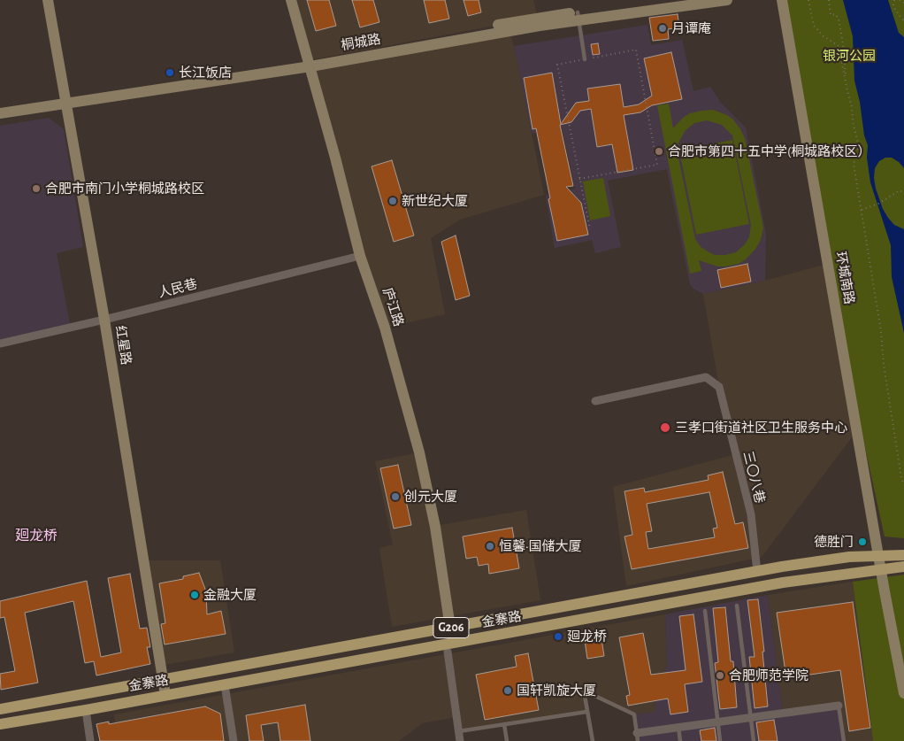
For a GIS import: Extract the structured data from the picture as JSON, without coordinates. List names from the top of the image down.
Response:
{
  "streets": {
    "main road": ["金寨路", "G206"],
    "street": [
      "桐城路",
      "环城南路",
      "人民巷",
      "庐江路",
      "红星路",
      "三〇八巷"
    ]
  },
  "crossings": [
    ["桐城路", "庐江路"],
    ["桐城路", "红星路"],
    ["环城南路", "金寨路"],
    ["人民巷", "庐江路"],
    ["人民巷", "红星路"],
    ["庐江路", "金寨路"],
    ["红星路", "金寨路"],
    ["三〇八巷", "金寨路"]
  ],
  "districts": ["廻龙桥"],
  "parks": ["银河公园"],
  "places": [
    "月谭庵",
    "长江饭店",
    "合肥市第四十五中学(桐城路校区）",
    "合肥市南门小学桐城路校区",
    "新世纪大厦",
    "三孝口街道社区卫生服务中心",
    "创元大厦",
    "德胜门",
    "恒馨•国储大厦",
    "金融大厦",
    "廻龙桥",
    "合肥师范学院",
    "国轩凯旋大厦"
  ]
}
